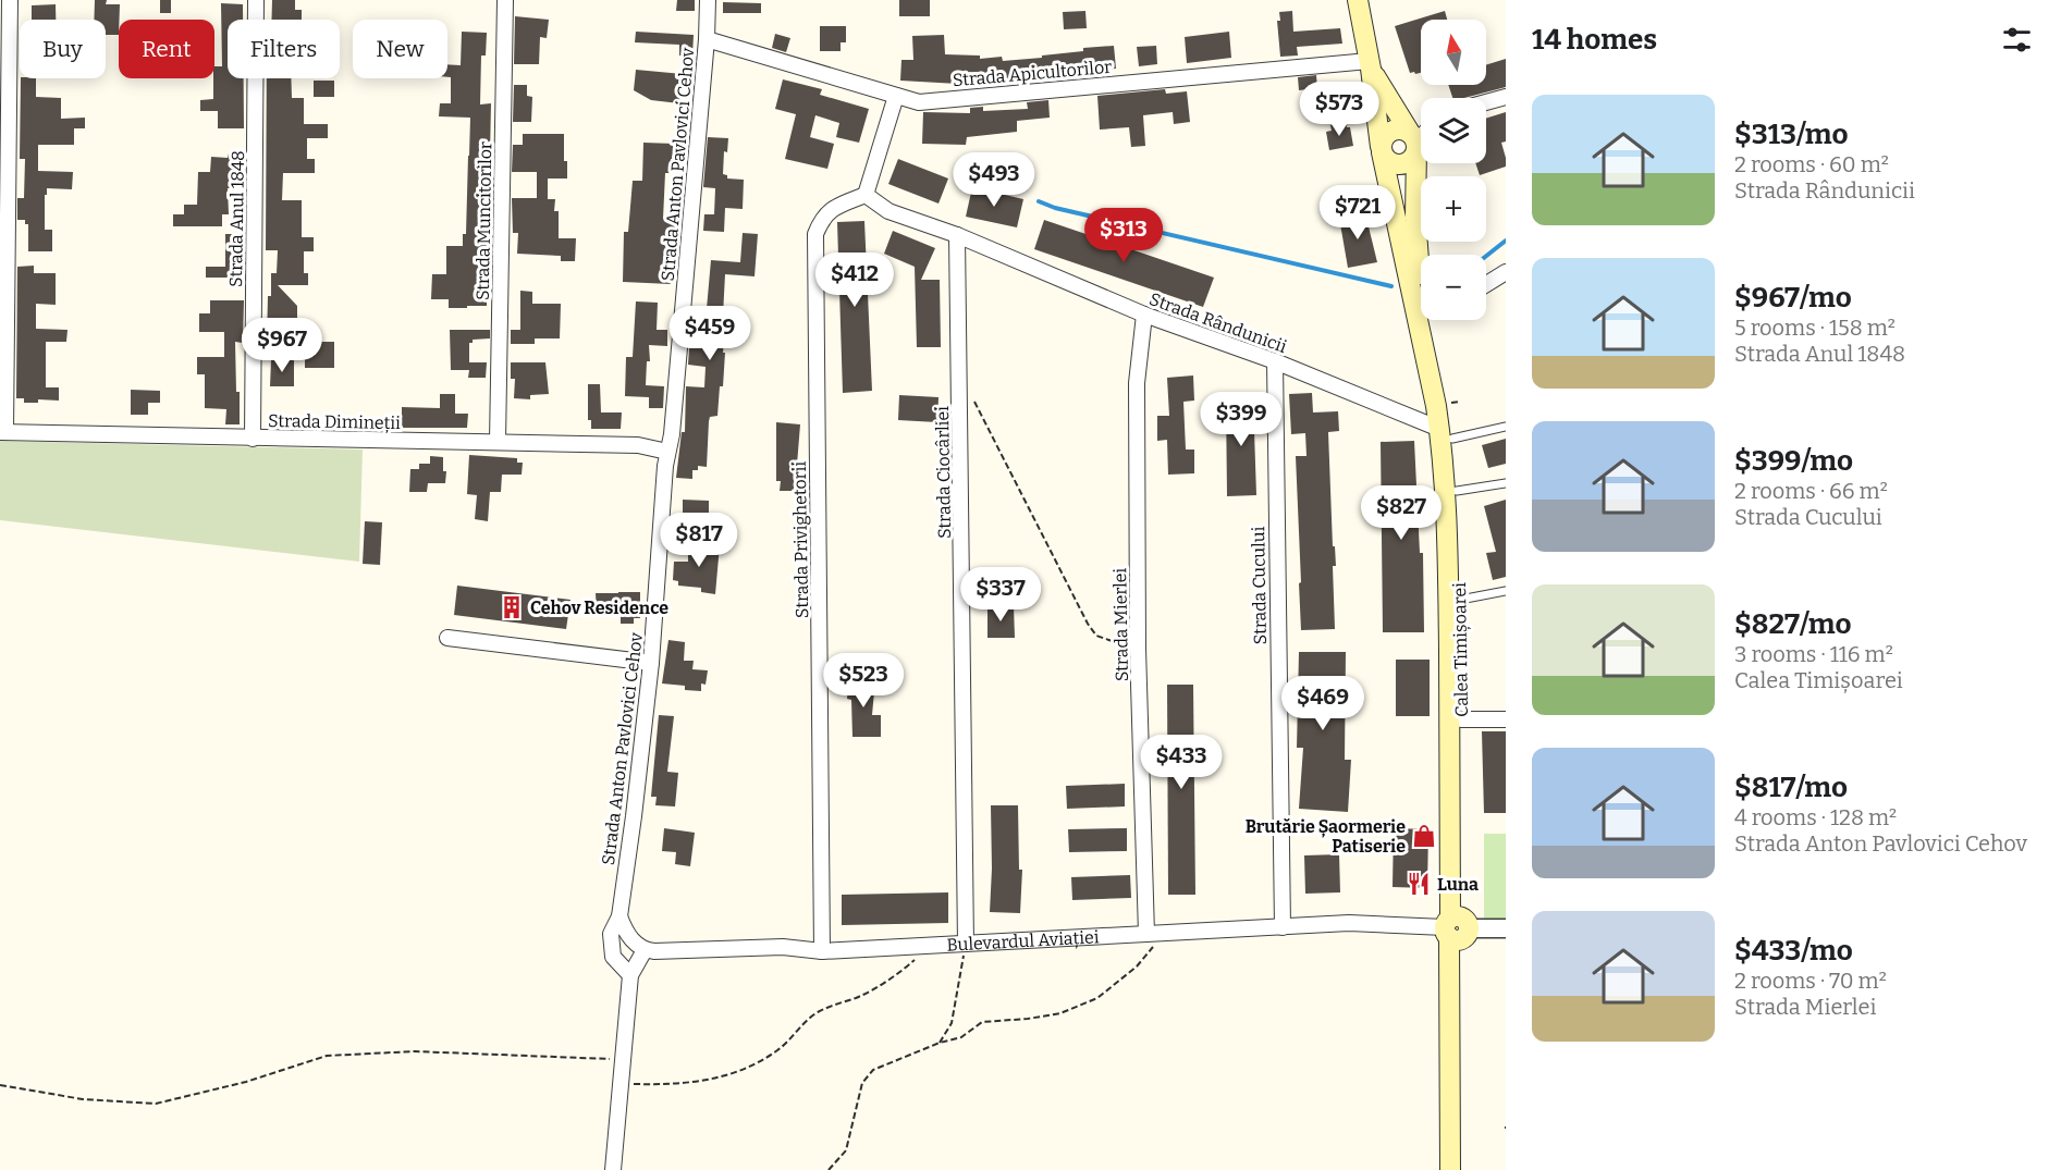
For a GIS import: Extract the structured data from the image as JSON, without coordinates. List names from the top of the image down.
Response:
{
  "streets": {
    "main road": ["Calea Timișoarei"],
    "street": [
      "Strada Apicultorilor",
      "Strada Anton Pavlovici Cehov",
      "Strada Anul 1848",
      "Strada Muncitorilor",
      "Strada Rândunicii",
      "Strada Dimineții",
      "Strada Ciocârliei",
      "Strada Privighetorii",
      "Strada Cucului",
      "Strada Mierlei",
      "Bulevardul Aviației"
    ]
  },
  "crossings": [
    ["Strada Apicultorilor", "Strada Anton Pavlovici Cehov"],
    ["Strada Anton Pavlovici Cehov", "Strada Dimineții"],
    ["Strada Anul 1848", "Strada Dimineții"],
    ["Strada Muncitorilor", "Strada Dimineții"],
    ["Strada Rândunicii", "Strada Ciocârliei"],
    ["Strada Rândunicii", "Strada Privighetorii"],
    ["Strada Rândunicii", "Strada Cucului"],
    ["Strada Rândunicii", "Strada Mierlei"],
    ["Strada Rândunicii", "Calea Timișoarei"],
    ["Strada Ciocârliei", "Bulevardul Aviației"],
    ["Strada Privighetorii", "Bulevardul Aviației"],
    ["Strada Cucului", "Bulevardul Aviației"],
    ["Strada Mierlei", "Bulevardul Aviației"],
    ["Calea Timișoarei", "Bulevardul Aviației"]
  ],
  "places": {
    "building": ["Cehov Residence"],
    "shop": ["Brutărie Șaormerie Patiserie"],
    "restaurant": ["Luna"]
  },
  "north": "top",
  "page": {
    "heading": "14 homes",
    "map_buttons": ["+", "−"],
    "chip": [
      "Buy",
      "Rent",
      "Filters",
      "New"
    ],
    "list": [
      {
        "name": "$313/mo",
        "note": "2 rooms · 60 m² · Strada Rândunicii"
      },
      {
        "name": "$967/mo",
        "note": "5 rooms · 158 m² · Strada Anul 1848"
      },
      {
        "name": "$399/mo",
        "note": "2 rooms · 66 m² · Strada Cucului"
      },
      {
        "name": "$827/mo",
        "note": "3 rooms · 116 m² · Calea Timișoarei"
      },
      {
        "name": "$817/mo",
        "note": "4 rooms · 128 m² · Strada Anton Pavlovici Cehov"
      },
      {
        "name": "$433/mo",
        "note": "2 rooms · 70 m² · Strada Mierlei"
      }
    ],
    "price": [
      "$573",
      "$493",
      "$721",
      "$313",
      "$412",
      "$459",
      "$967",
      "$399",
      "$827",
      "$817",
      "$337",
      "$523",
      "$469",
      "$433"
    ]
  }
}
